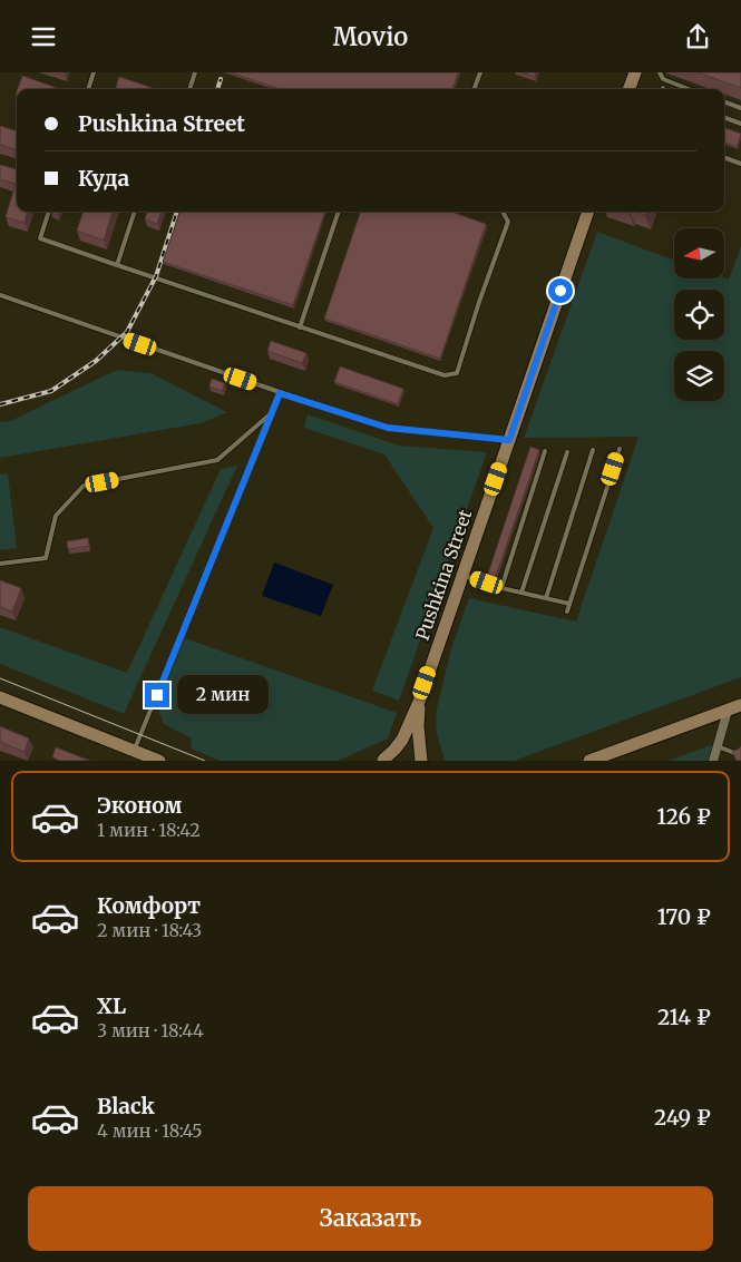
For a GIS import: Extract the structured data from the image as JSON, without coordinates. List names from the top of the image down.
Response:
{
  "streets": {
    "main road": ["Pushkina Street"]
  },
  "north": "left",
  "page": {
    "header": "Movio",
    "banner": ["Pushkina Street", "Куда"],
    "bubble": "2 мин",
    "list": [
      {
        "name": "Эконом",
        "note": "1 мин · 18:42",
        "value": "126 ₽"
      },
      {
        "name": "Комфорт",
        "note": "2 мин · 18:43",
        "value": "170 ₽"
      },
      {
        "name": "XL",
        "note": "3 мин · 18:44",
        "value": "214 ₽"
      },
      {
        "name": "Black",
        "note": "4 мин · 18:45",
        "value": "249 ₽"
      }
    ],
    "buttons": "Заказать"
  }
}
